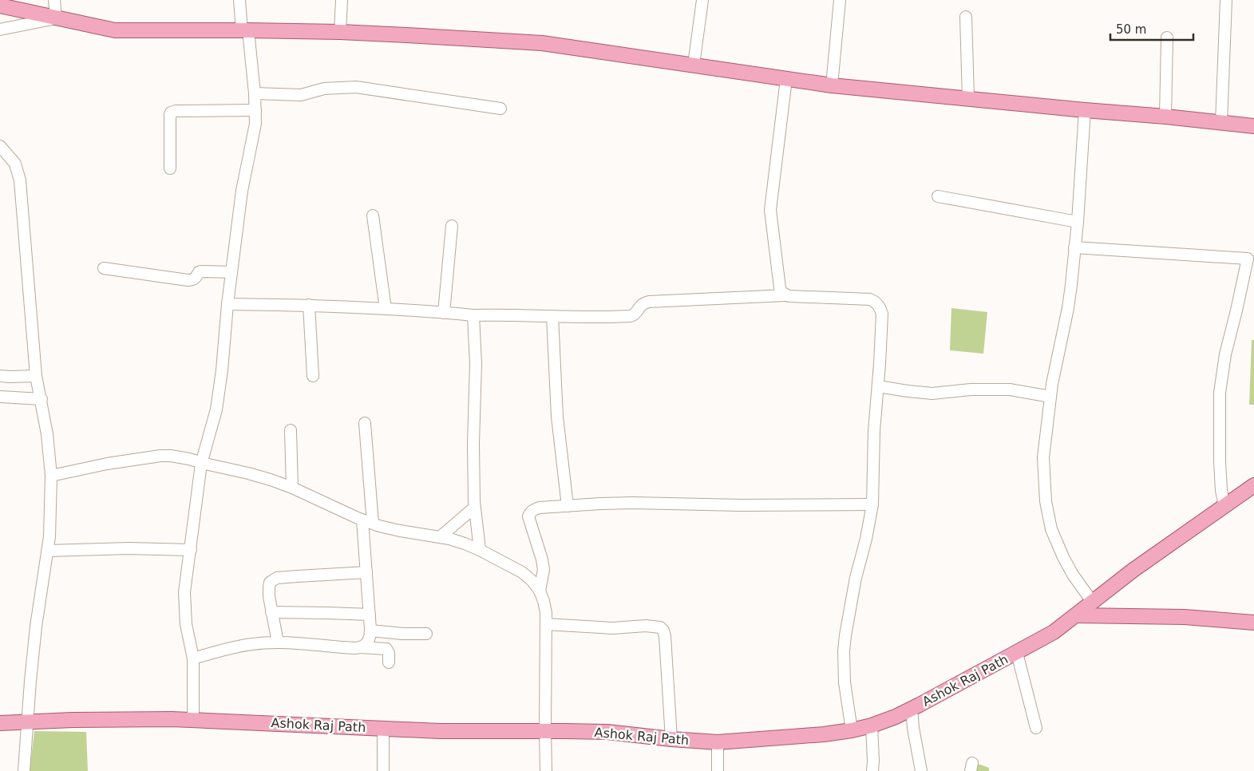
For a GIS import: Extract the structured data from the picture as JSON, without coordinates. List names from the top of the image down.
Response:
{
  "streets": {
    "main road": ["Ashok Raj Path"]
  },
  "scale_bar": "50 m"
}
